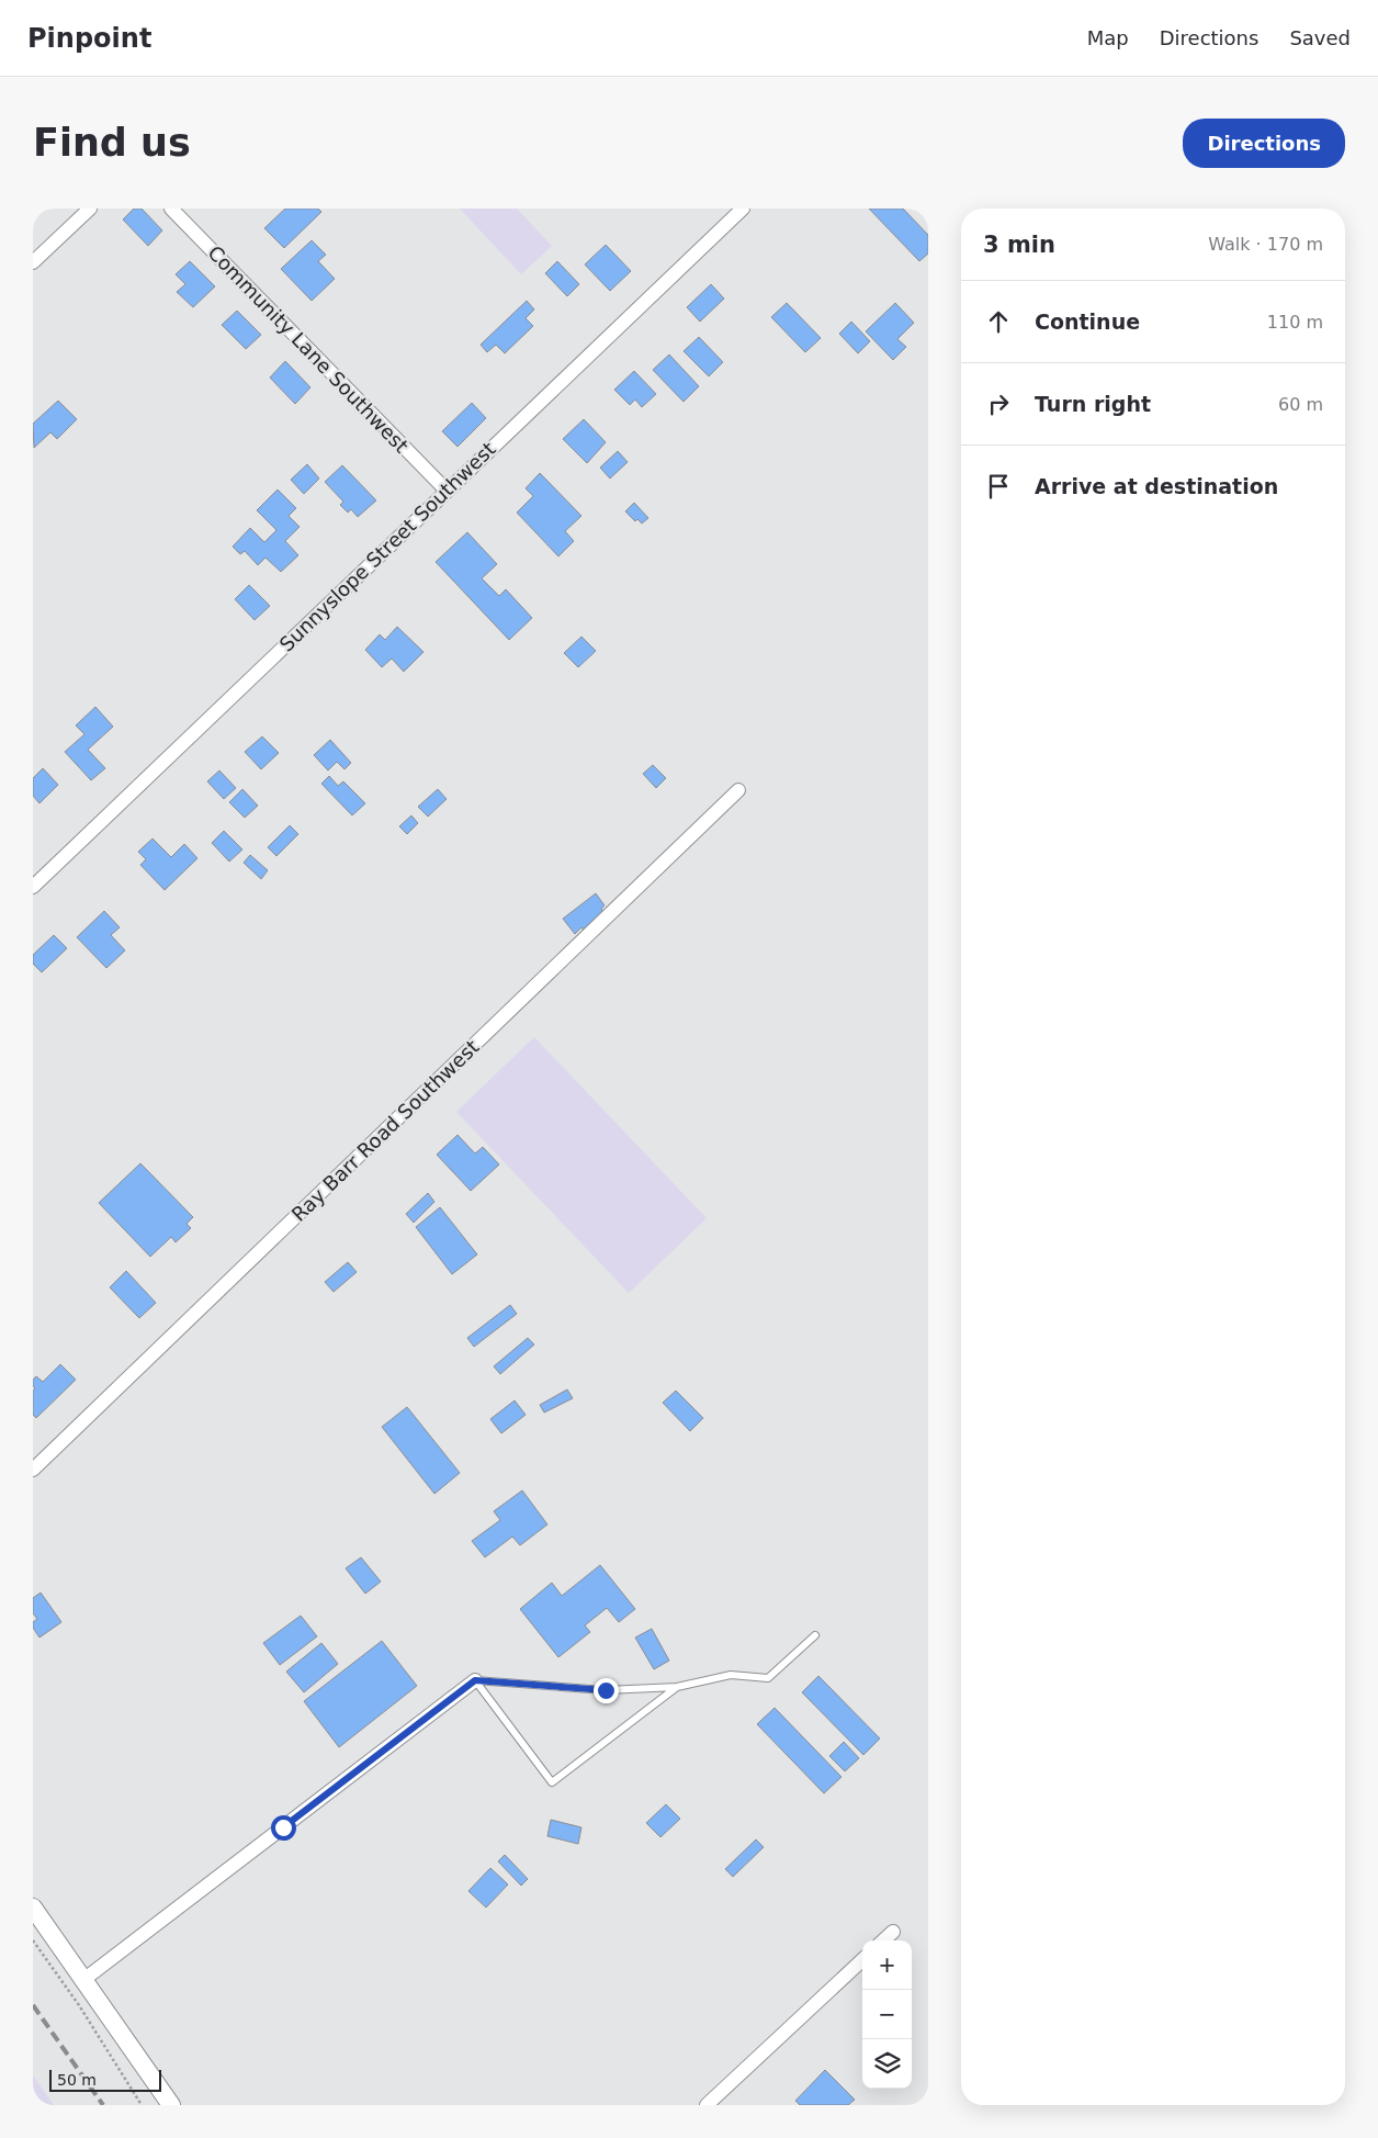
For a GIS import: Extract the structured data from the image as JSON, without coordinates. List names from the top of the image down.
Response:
{
  "streets": {
    "street": ["Community Lane Southwest", "Sunnyslope Street Southwest", "Ray Barr Road Southwest"]
  },
  "crossings": [
    ["Community Lane Southwest", "Sunnyslope Street Southwest"]
  ],
  "scale_bar": "50 m",
  "page": {
    "header": "Pinpoint",
    "nav": ["Map", "Directions", "Saved"],
    "buttons": "Directions",
    "title": "Find us",
    "heading": ["3 min", "Walk · 170 m"],
    "list": [
      ["Continue", "110 m"],
      ["Turn right", "60 m"],
      "Arrive at destination"
    ],
    "map_buttons": ["+", "−"],
    "scale": "50 m"
  }
}
